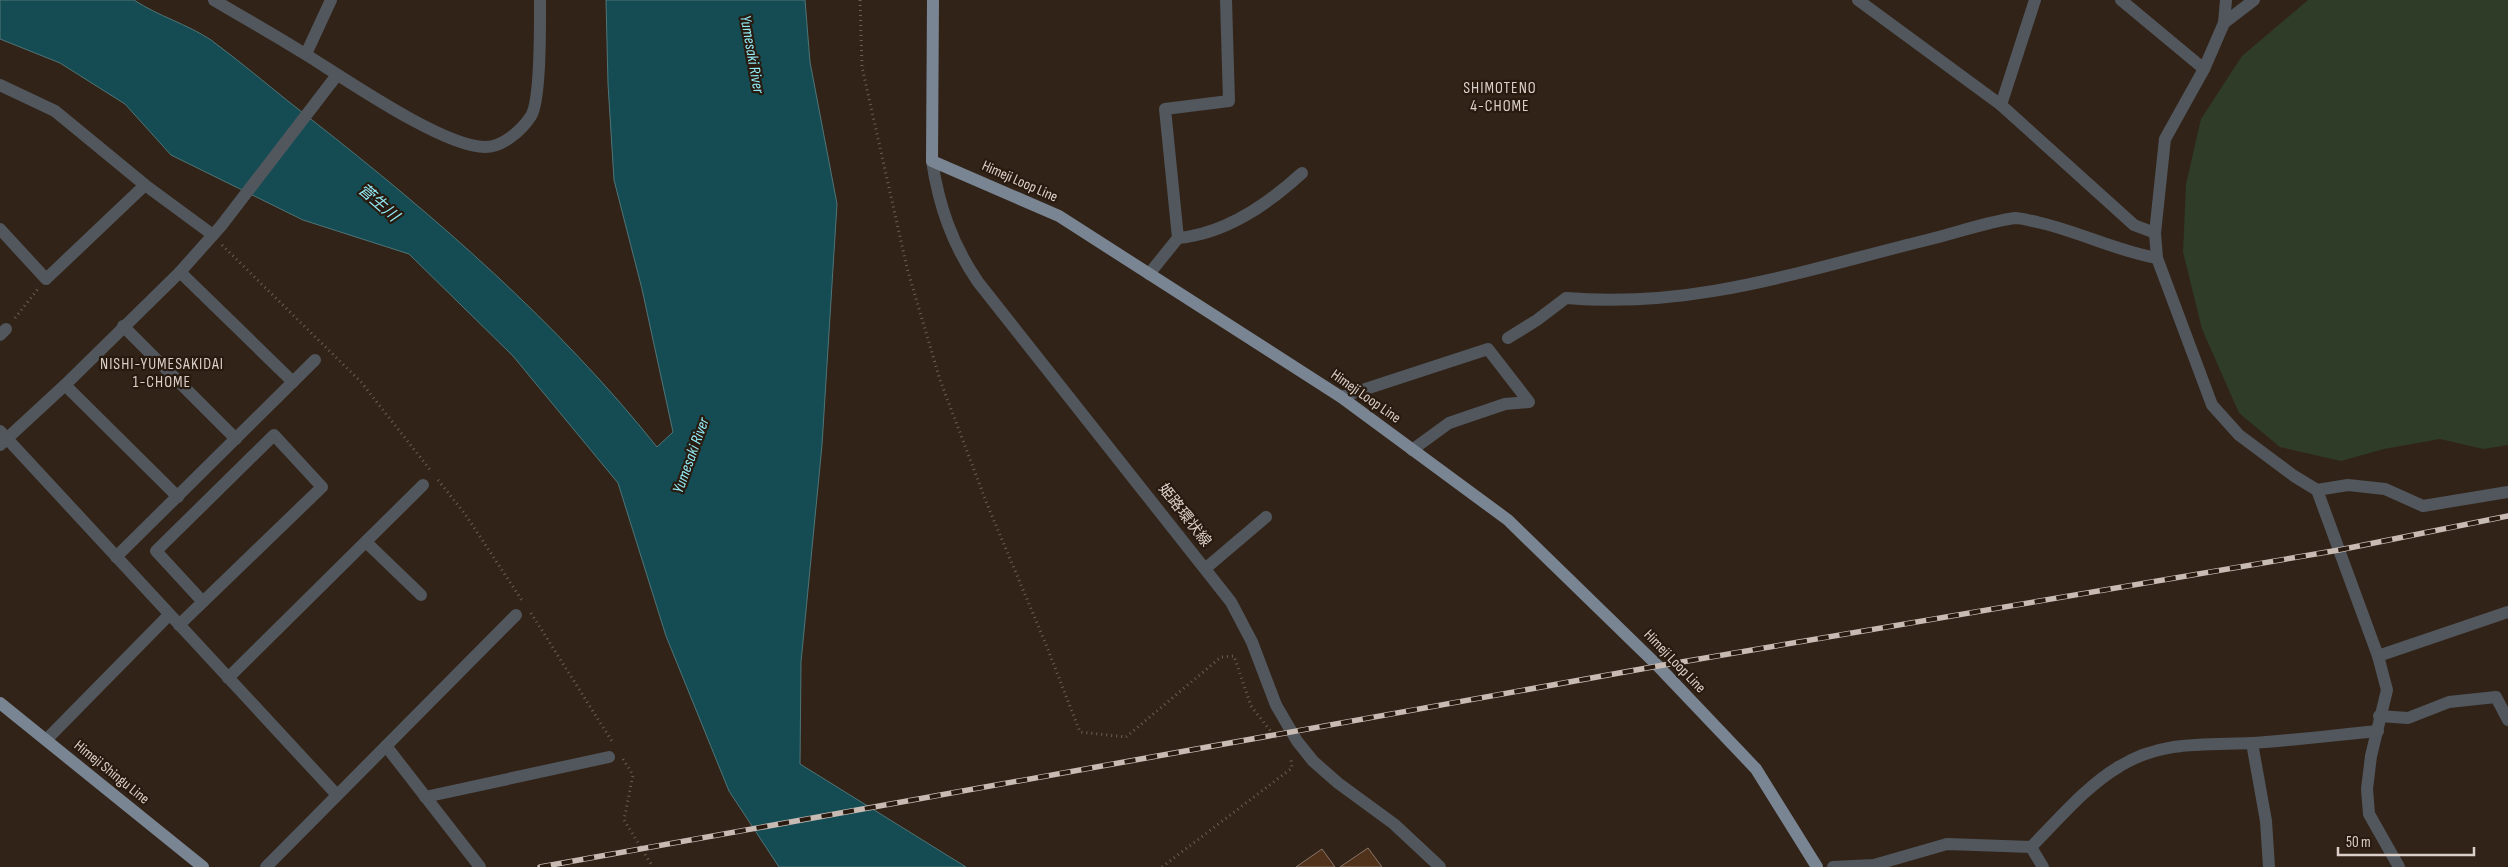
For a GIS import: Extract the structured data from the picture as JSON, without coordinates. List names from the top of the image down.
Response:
{
  "streets": {
    "main road": ["Himeji Loop Line", "Himeji Shingu Line"],
    "street": ["姫路環状線"]
  },
  "crossings": [
    ["Himeji Loop Line", "姫路環状線"]
  ],
  "districts": ["SHIMOTENO 4-CHOME", "NISHI-YUMESAKIDAI 1-CHOME"],
  "water": ["Yumesaki River", "菅生川"],
  "scale_bar": "50 m"
}
